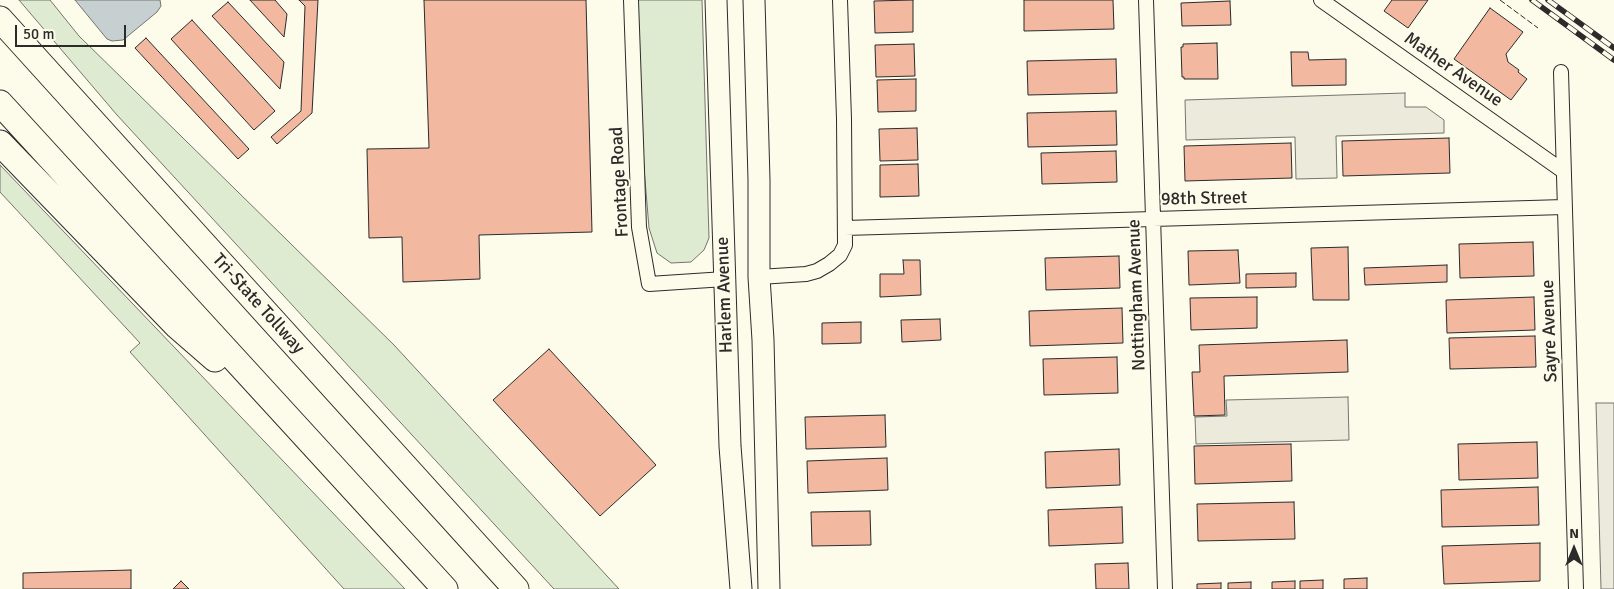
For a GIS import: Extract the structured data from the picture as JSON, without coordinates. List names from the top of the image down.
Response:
{
  "streets": {
    "highway": ["Tri-State Tollway"],
    "main road": ["Harlem Avenue"],
    "street": [
      "Mather Avenue",
      "Frontage Road",
      "98th Street",
      "Nottingham Avenue",
      "Sayre Avenue"
    ]
  },
  "crossings": [
    ["Mather Avenue", "Sayre Avenue"],
    ["Frontage Road", "Harlem Avenue"],
    ["98th Street", "Nottingham Avenue"],
    ["98th Street", "Sayre Avenue"]
  ],
  "scale_bar": "50 m",
  "north": "top"
}
